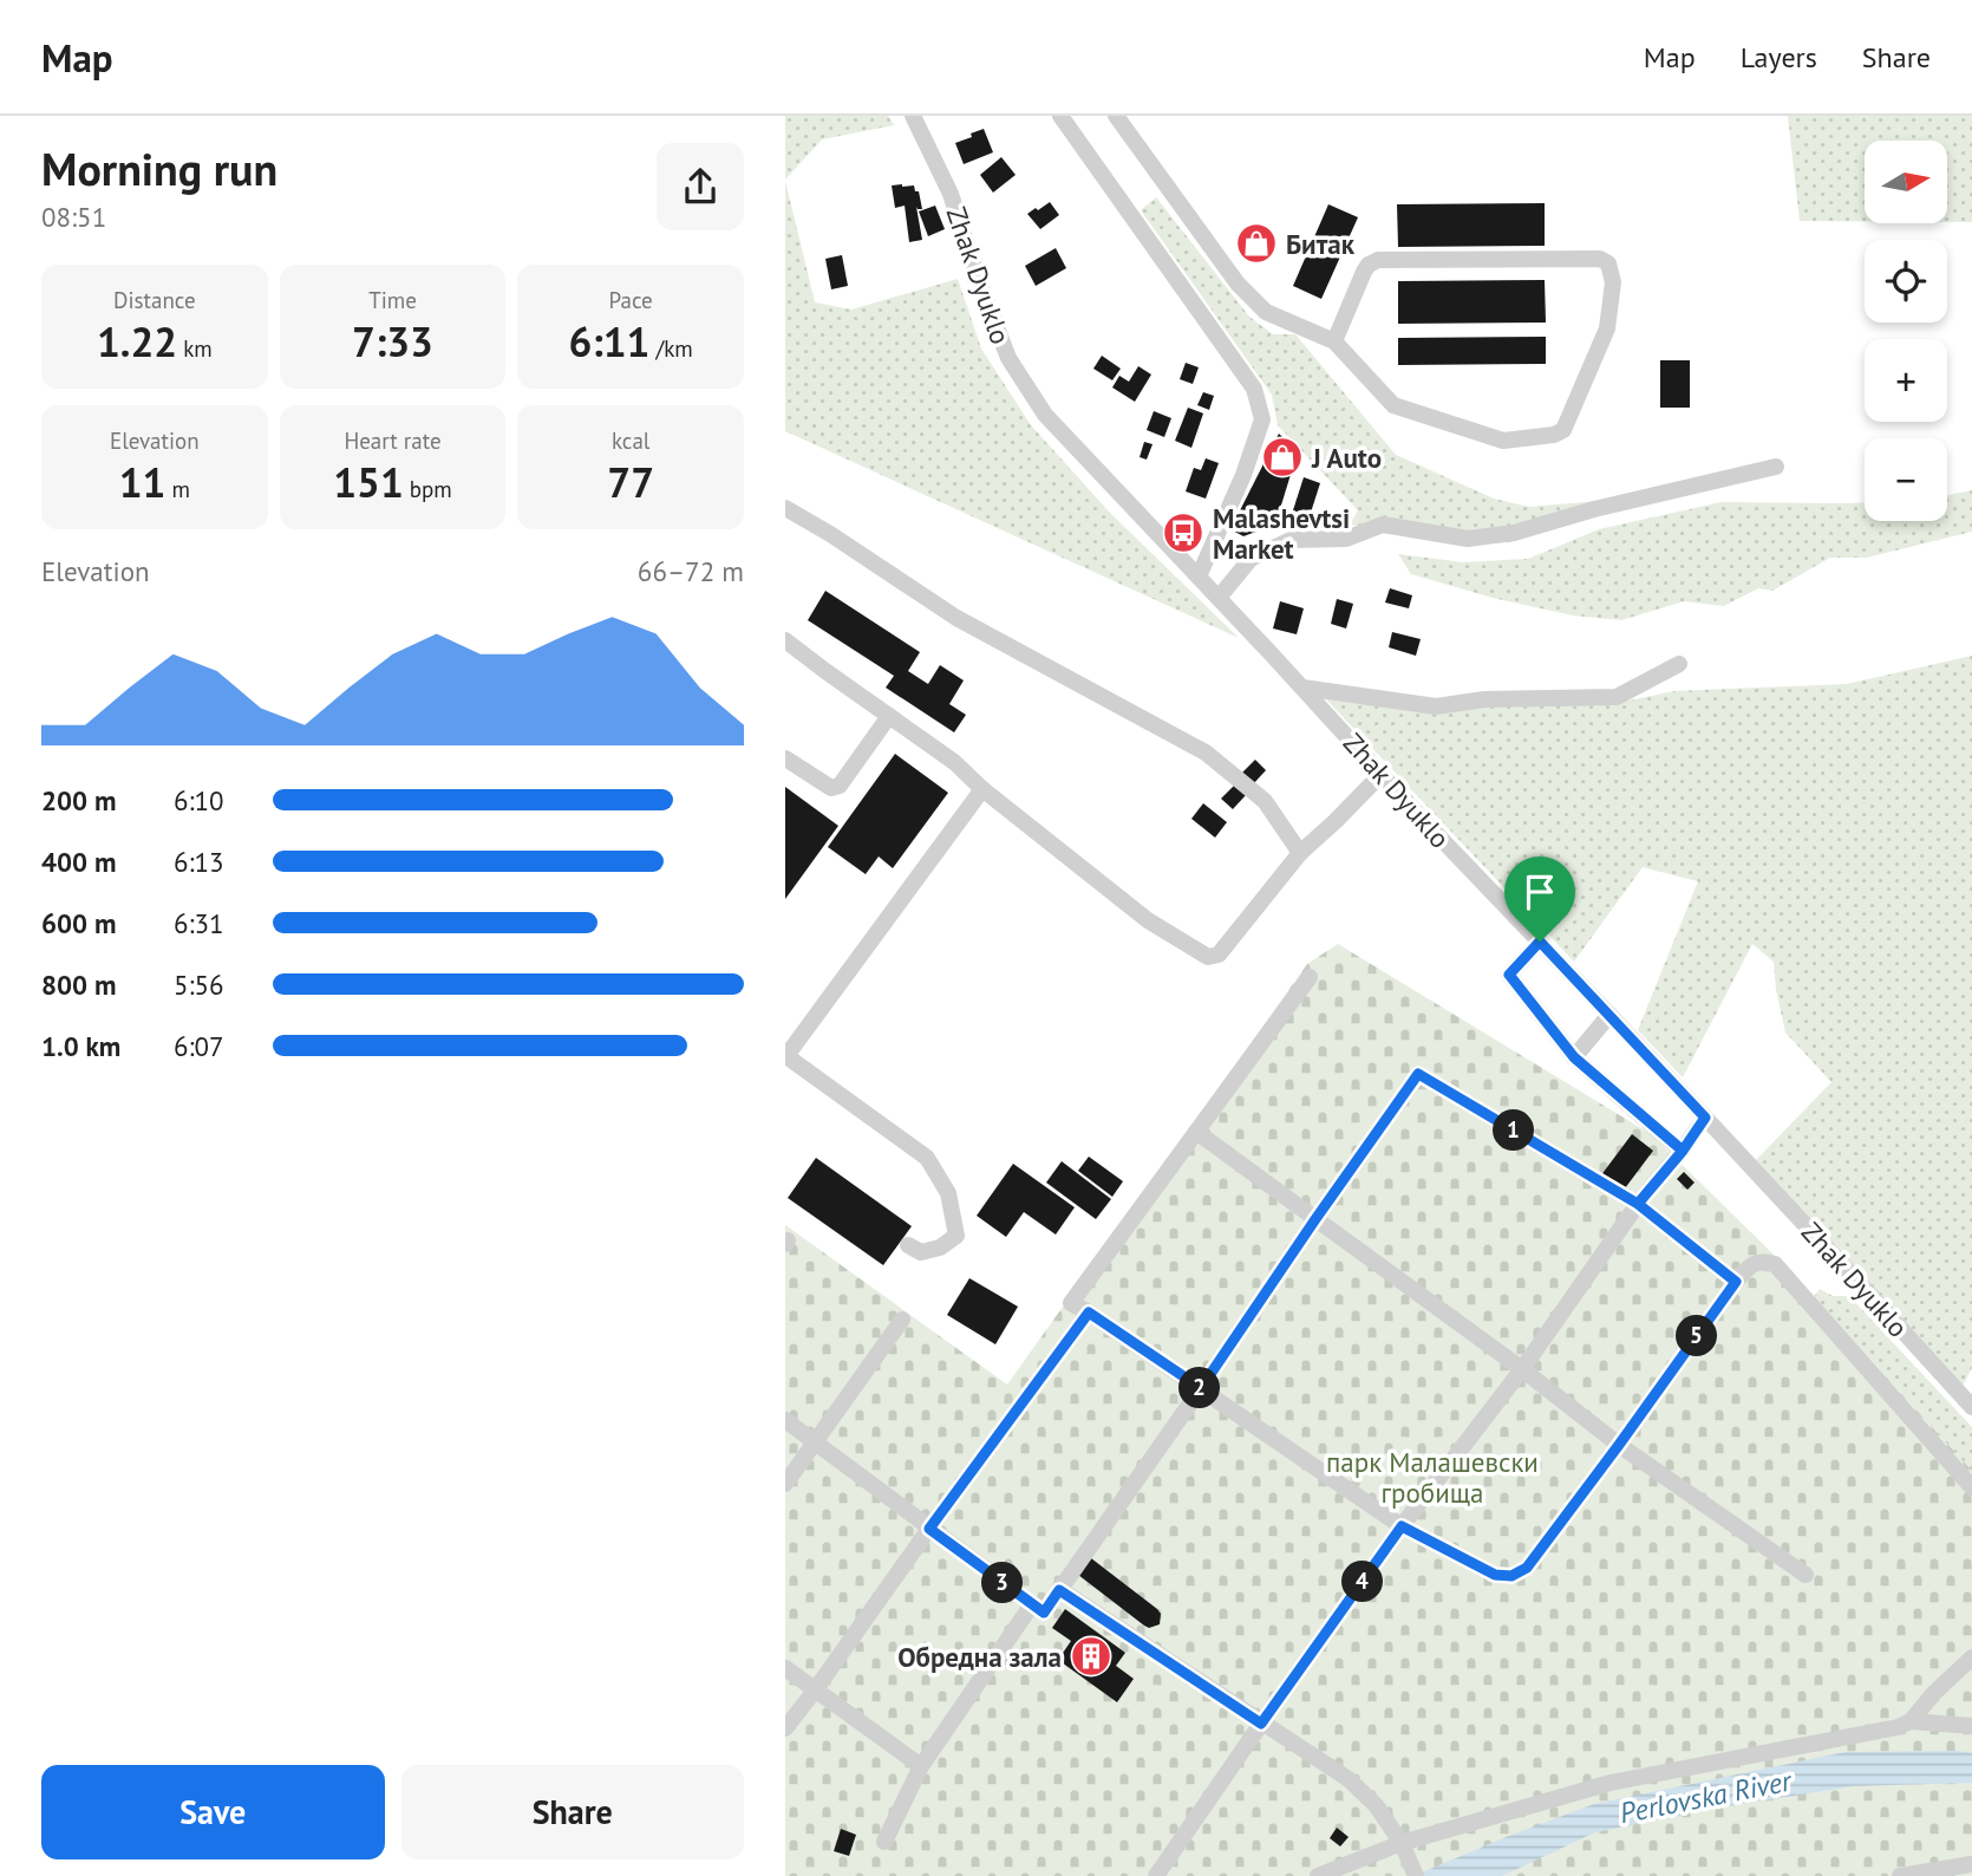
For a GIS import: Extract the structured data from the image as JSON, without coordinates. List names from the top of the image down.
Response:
{
  "streets": {
    "street": ["Zhak Dyuklo"]
  },
  "water": ["Perlovska River"],
  "parks": ["парк Малашевски гробища"],
  "places": {
    "shop": ["Битак", "J Auto"],
    "bus stop": ["Malashevtsi Market"],
    "building": ["Обредна зала"]
  },
  "north": "right",
  "page": {
    "header": "Map",
    "nav": ["Map", "Layers", "Share"],
    "heading": ["Morning run", "08:51"],
    "map_buttons": ["+", "−"],
    "stats": [
      ["Distance", "1.22 km"],
      ["Time", "7:33"],
      ["Pace", "6:11 /km"],
      ["Elevation", "11 m"],
      ["Heart rate", "151 bpm"],
      ["kcal", "77"]
    ],
    "chart": ["Elevation", "66–72 m"],
    "list": [
      {
        "name": "200 m",
        "note": "6:10"
      },
      {
        "name": "400 m",
        "note": "6:13"
      },
      {
        "name": "600 m",
        "note": "6:31"
      },
      {
        "name": "800 m",
        "note": "5:56"
      },
      {
        "name": "1.0 km",
        "note": "6:07"
      }
    ],
    "pins": [
      "1",
      "5",
      "2",
      "4",
      "3"
    ],
    "buttons": ["Save", "Share"]
  }
}
